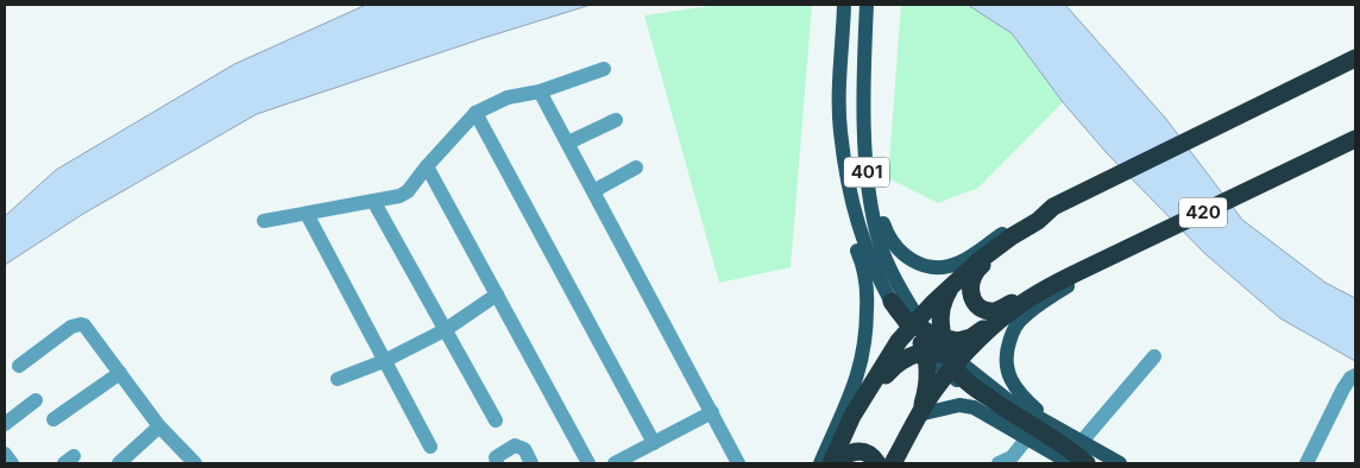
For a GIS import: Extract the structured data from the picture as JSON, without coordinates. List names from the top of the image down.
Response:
{
  "streets": {
    "highway": ["420"],
    "main road": ["401"]
  },
  "crossings": [
    ["401", "420"]
  ]
}
